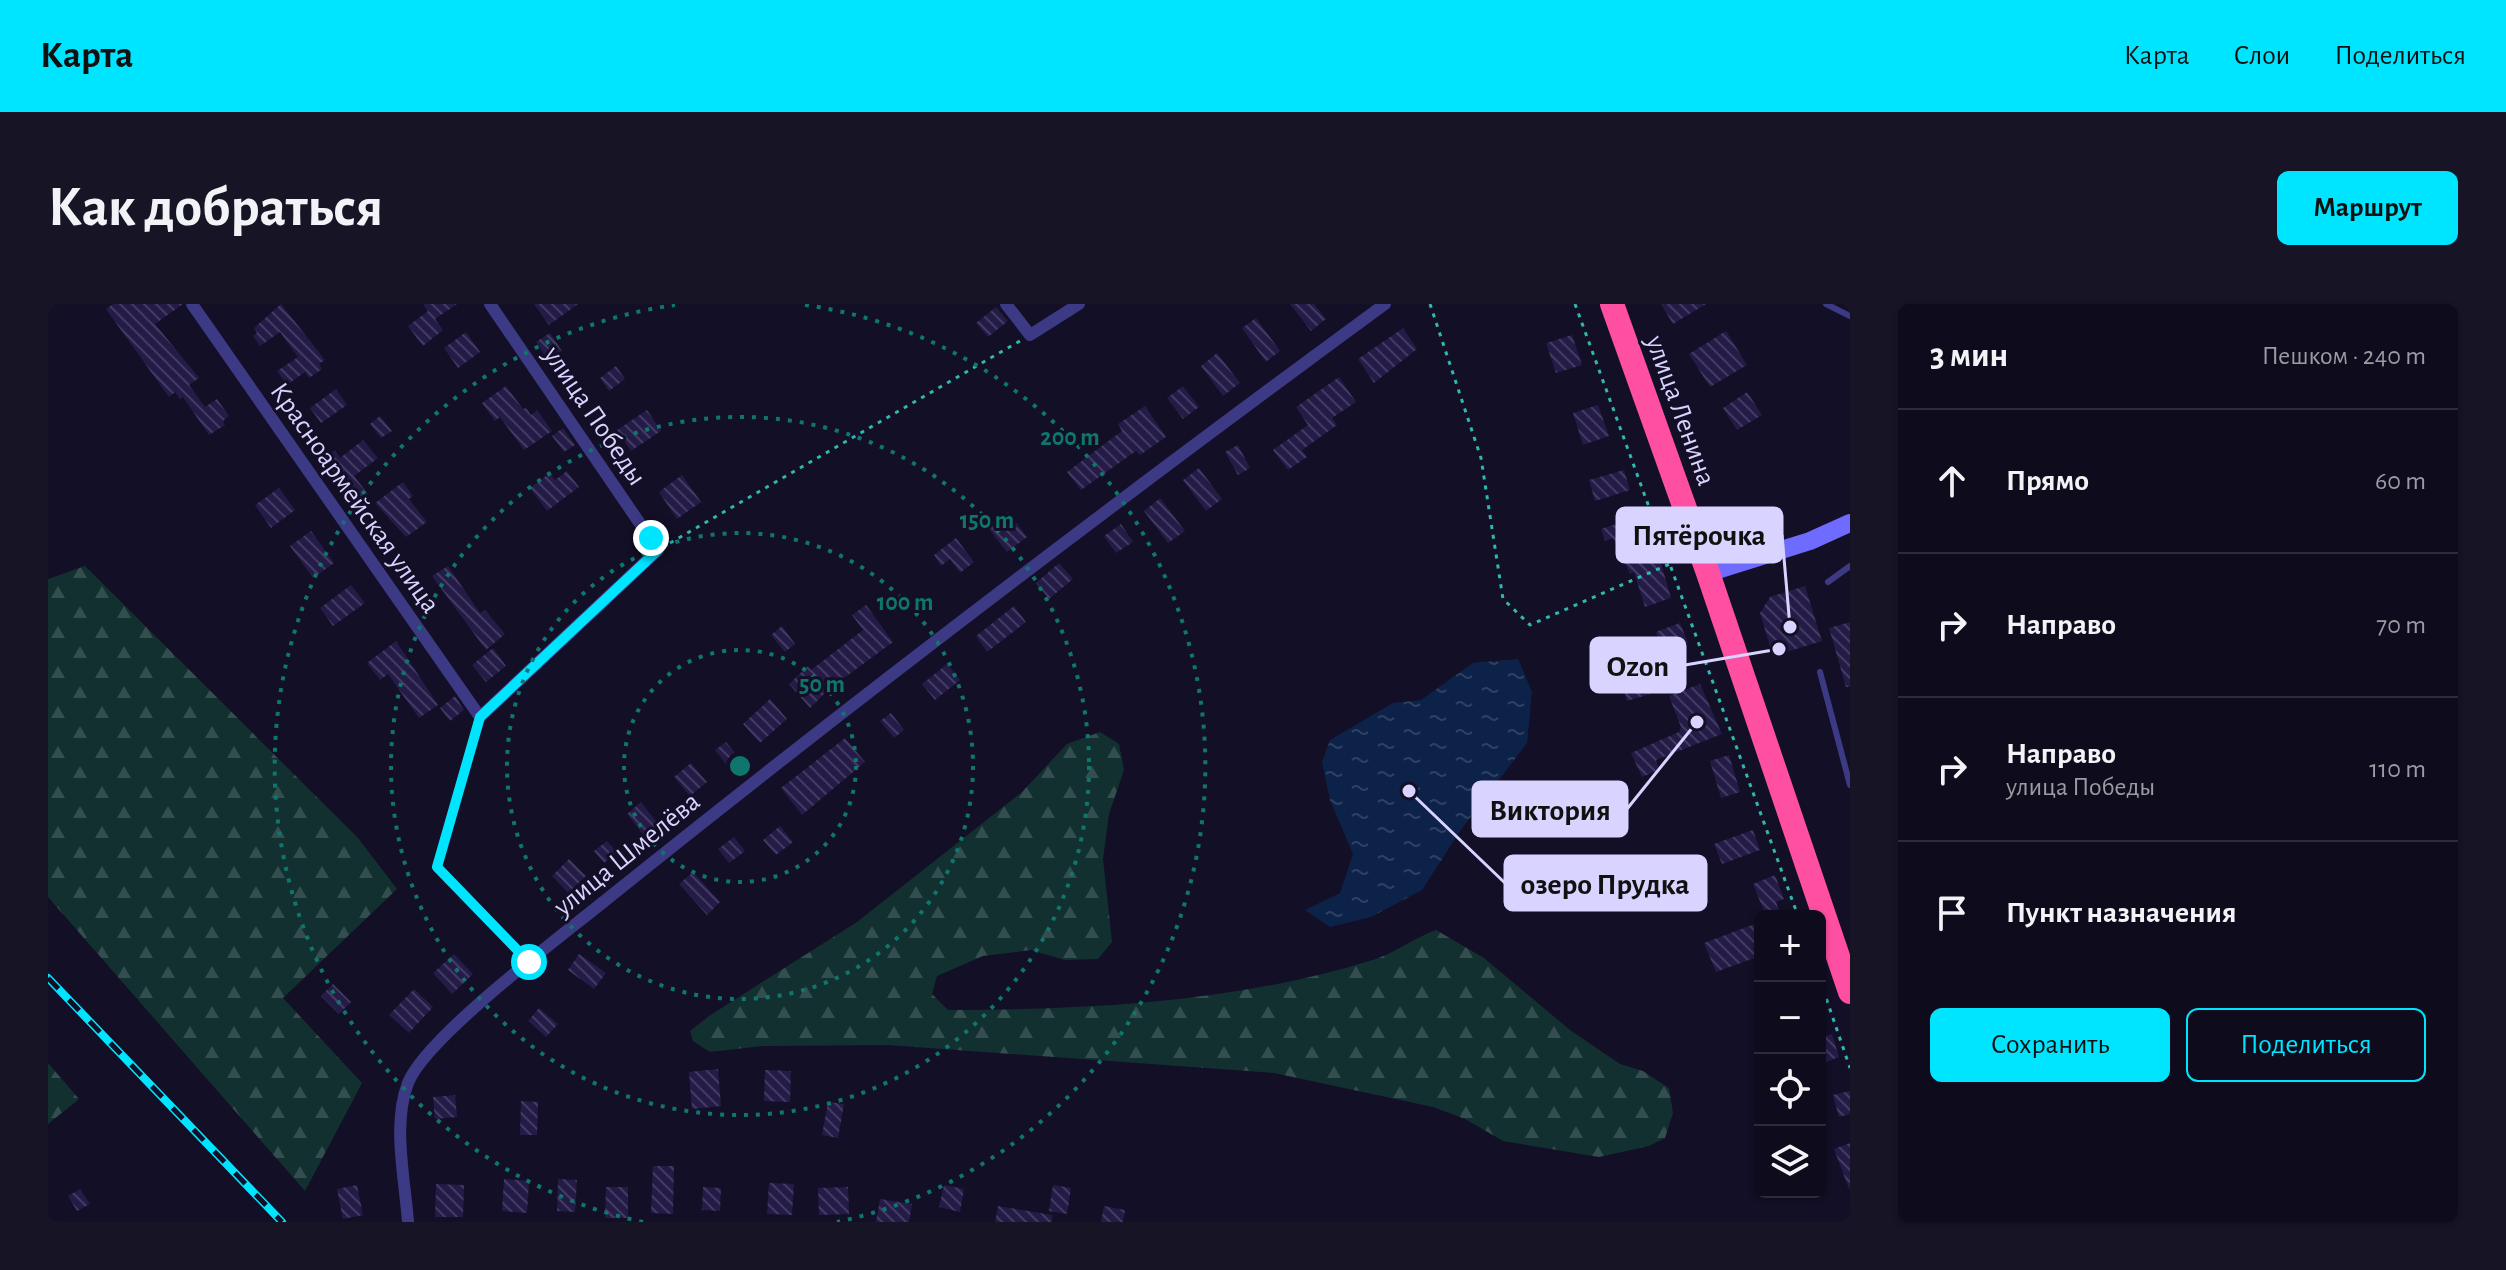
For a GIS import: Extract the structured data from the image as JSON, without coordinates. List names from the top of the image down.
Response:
{
  "streets": {
    "highway": ["улица Ленина"],
    "street": ["улица Победы", "Красноармейская улица", "улица Шмелёва"]
  },
  "places": [
    "Пятёрочка",
    "Ozon",
    "Виктория",
    "озеро Прудка"
  ],
  "page": {
    "header": "Карта",
    "nav": ["Карта", "Слои", "Поделиться"],
    "buttons": [
      "Маршрут",
      ["Сохранить", "Поделиться"]
    ],
    "title": "Как добраться",
    "heading": ["3 мин", "Пешком · 240 m"],
    "list": [
      ["Прямо", "60 m"],
      ["Направо", "70 m"],
      ["Направо", "улица Победы", "110 m"],
      "Пункт назначения"
    ],
    "map_buttons": ["+", "−"]
  },
  "rings": [
    "200 m",
    "150 m",
    "100 m",
    "50 m"
  ]
}
